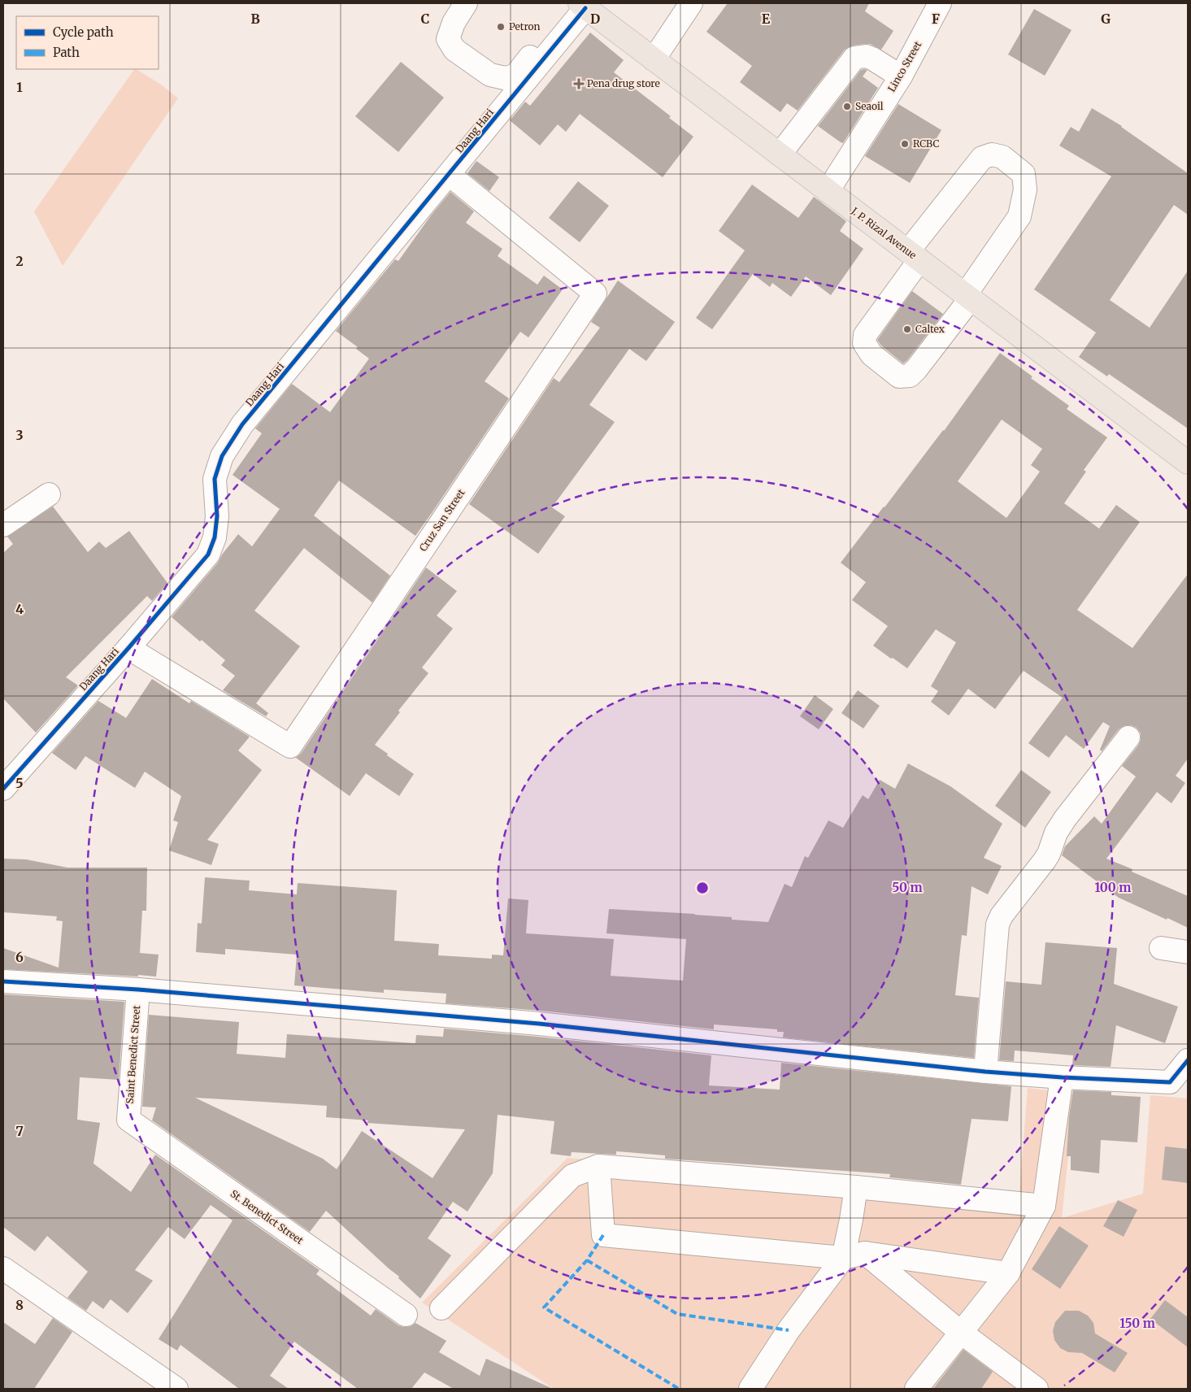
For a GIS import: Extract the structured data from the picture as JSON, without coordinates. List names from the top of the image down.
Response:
{
  "streets": {
    "main road": ["J. P. Rizal Avenue"],
    "street": [
      "Linco Street",
      "Daang Hari",
      "Cruz San Street",
      "Saint Benedict Street",
      "St. Benedict Street"
    ]
  },
  "crossings": [
    ["Linco Street", "J. P. Rizal Avenue"],
    ["Daang Hari", "J. P. Rizal Avenue"],
    ["Daang Hari", "Cruz San Street"],
    ["Saint Benedict Street", "St. Benedict Street"]
  ],
  "places": {
    "other": [
      "Petron",
      "Seaoil",
      "RCBC",
      "Caltex"
    ],
    "health": ["Pena drug store"]
  },
  "legend": ["Cycle path", "Path"],
  "grid": {
    "columns": [
      "B",
      "C",
      "D",
      "E",
      "F",
      "G"
    ],
    "rows": [
      "1",
      "2",
      "3",
      "4",
      "5",
      "6",
      "7",
      "8"
    ]
  },
  "rings": ["50 m", "100 m", "150 m"]
}
